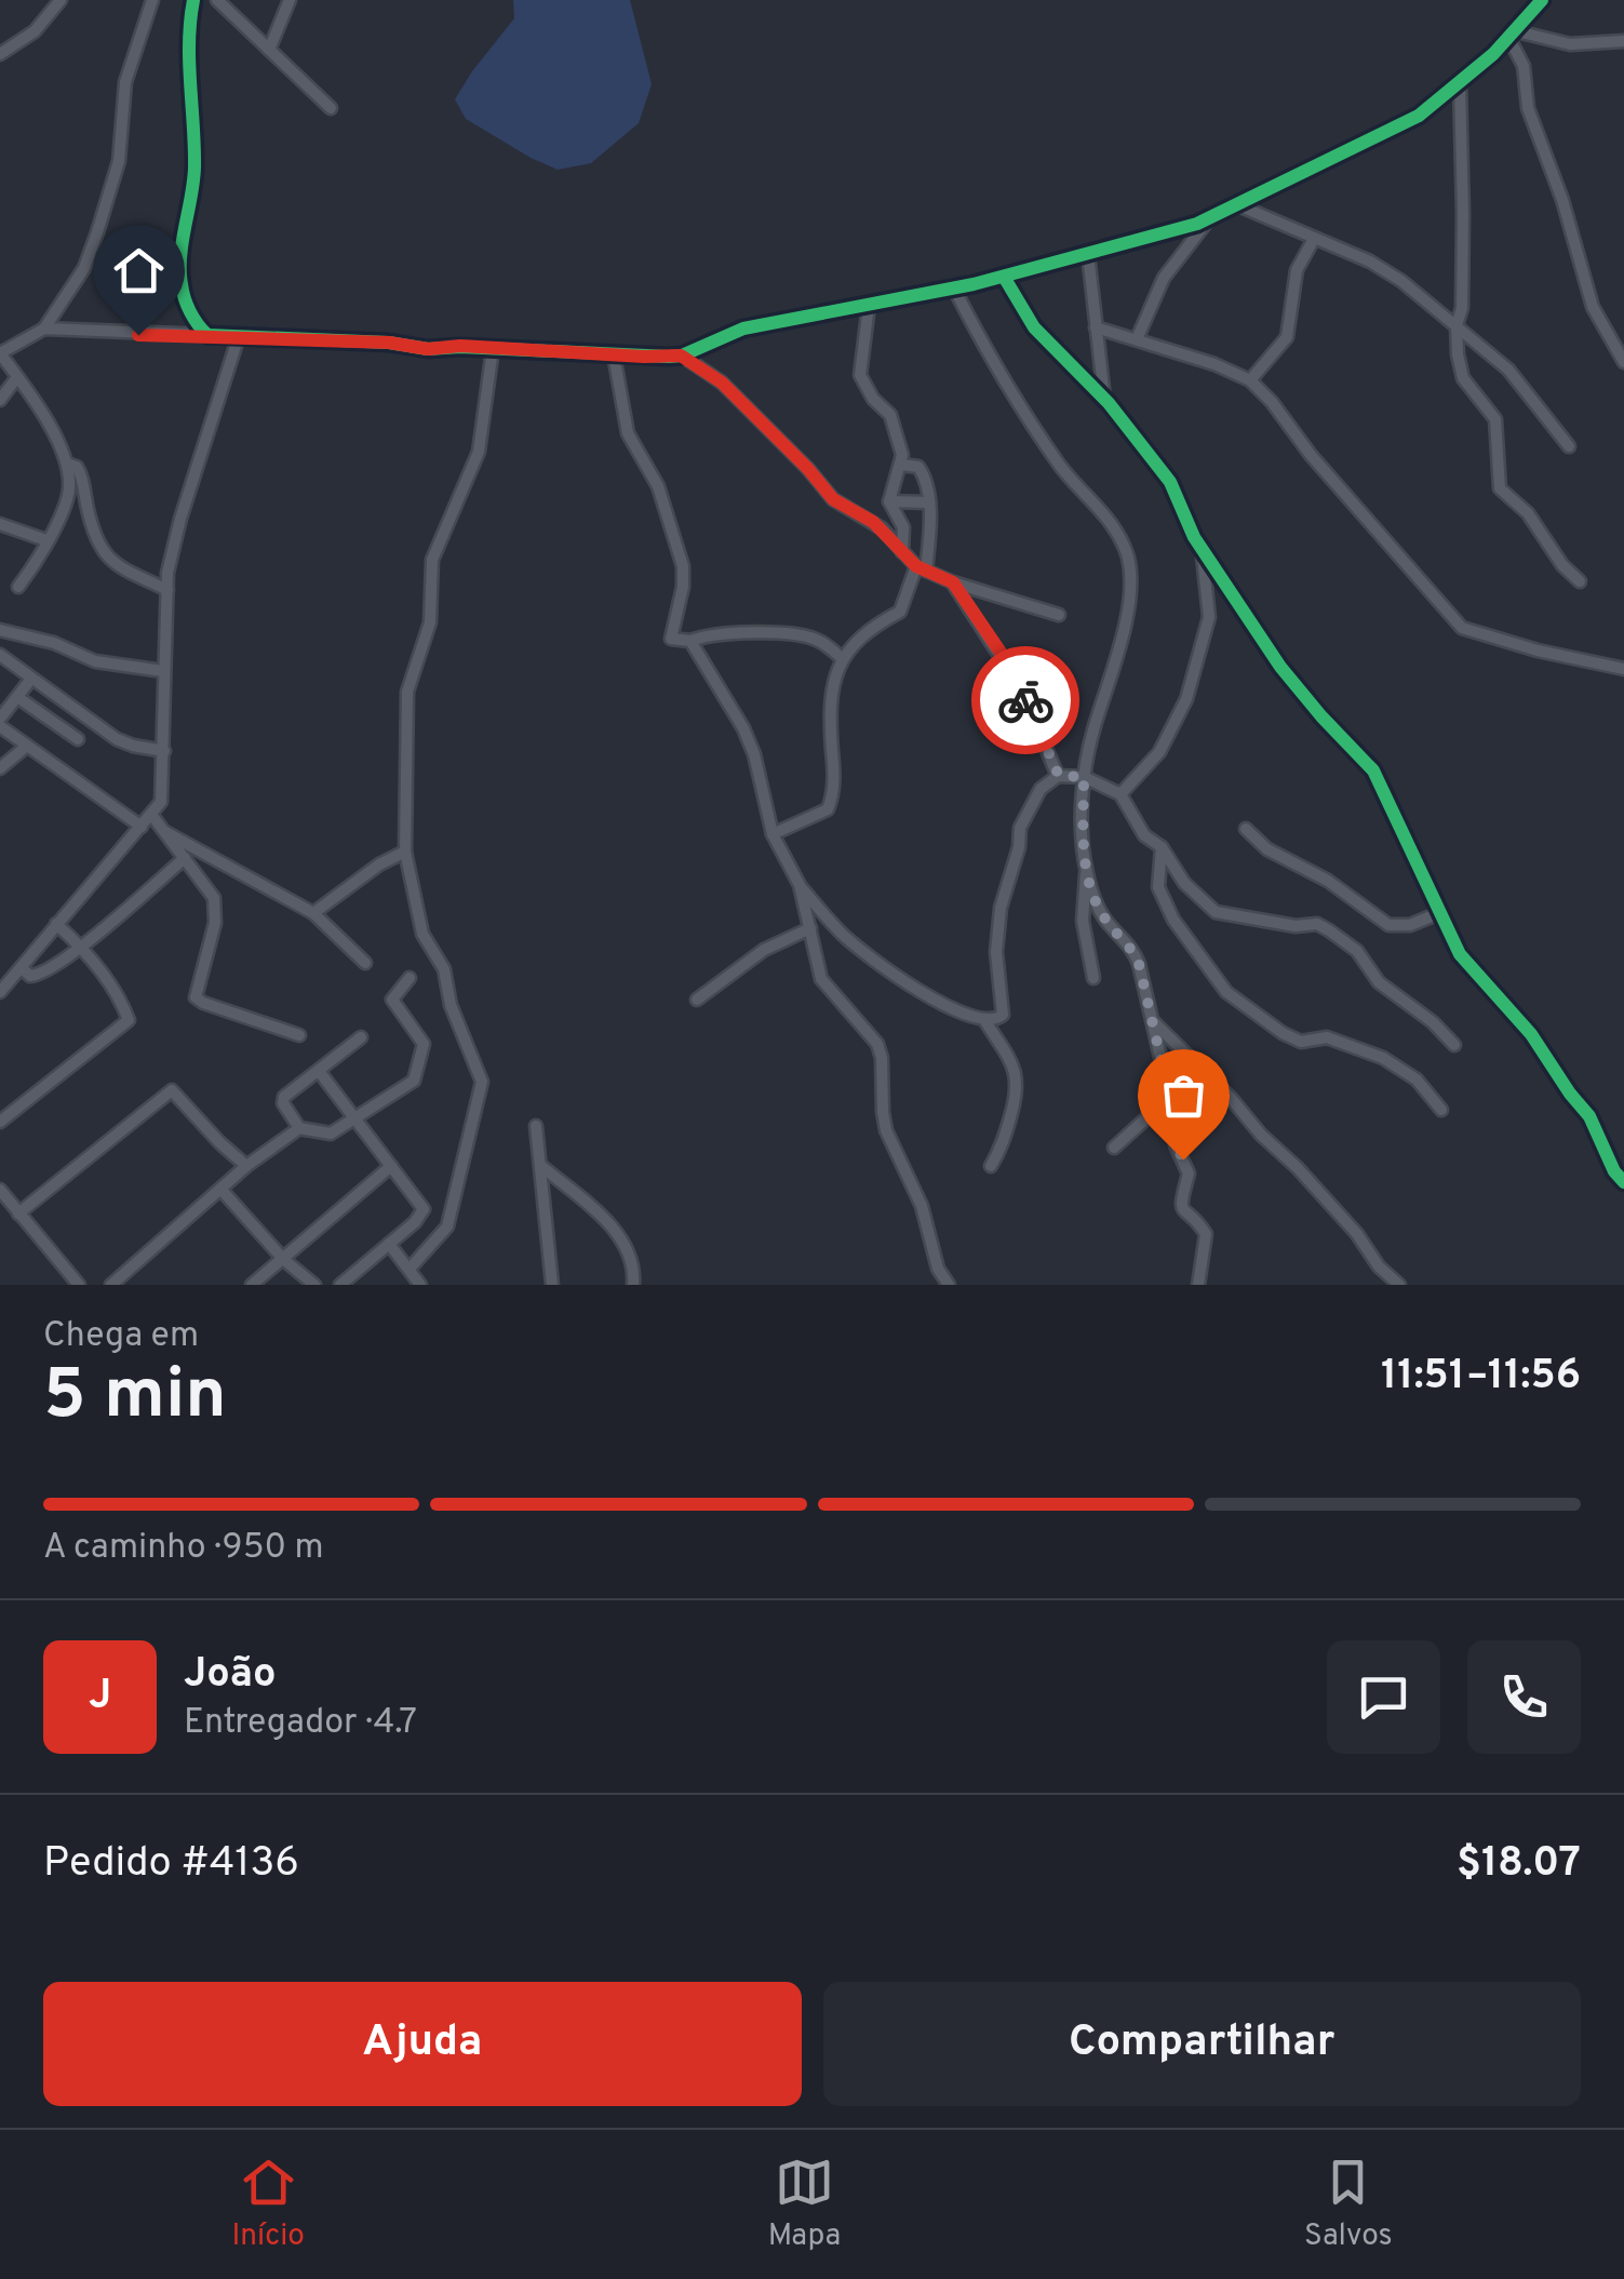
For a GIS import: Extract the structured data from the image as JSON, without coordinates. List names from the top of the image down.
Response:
{
  "page": {
    "heading": ["5 min", "Chega em", "11:51–11:56"],
    "panel": [
      "João",
      "Entregador · 4.7",
      "Pedido #4136",
      "$18.07"
    ],
    "bar": "A caminho · 950 m",
    "round": "J",
    "buttons": ["Ajuda", "Compartilhar"],
    "tabs": ["Início", "Mapa", "Salvos"]
  }
}
